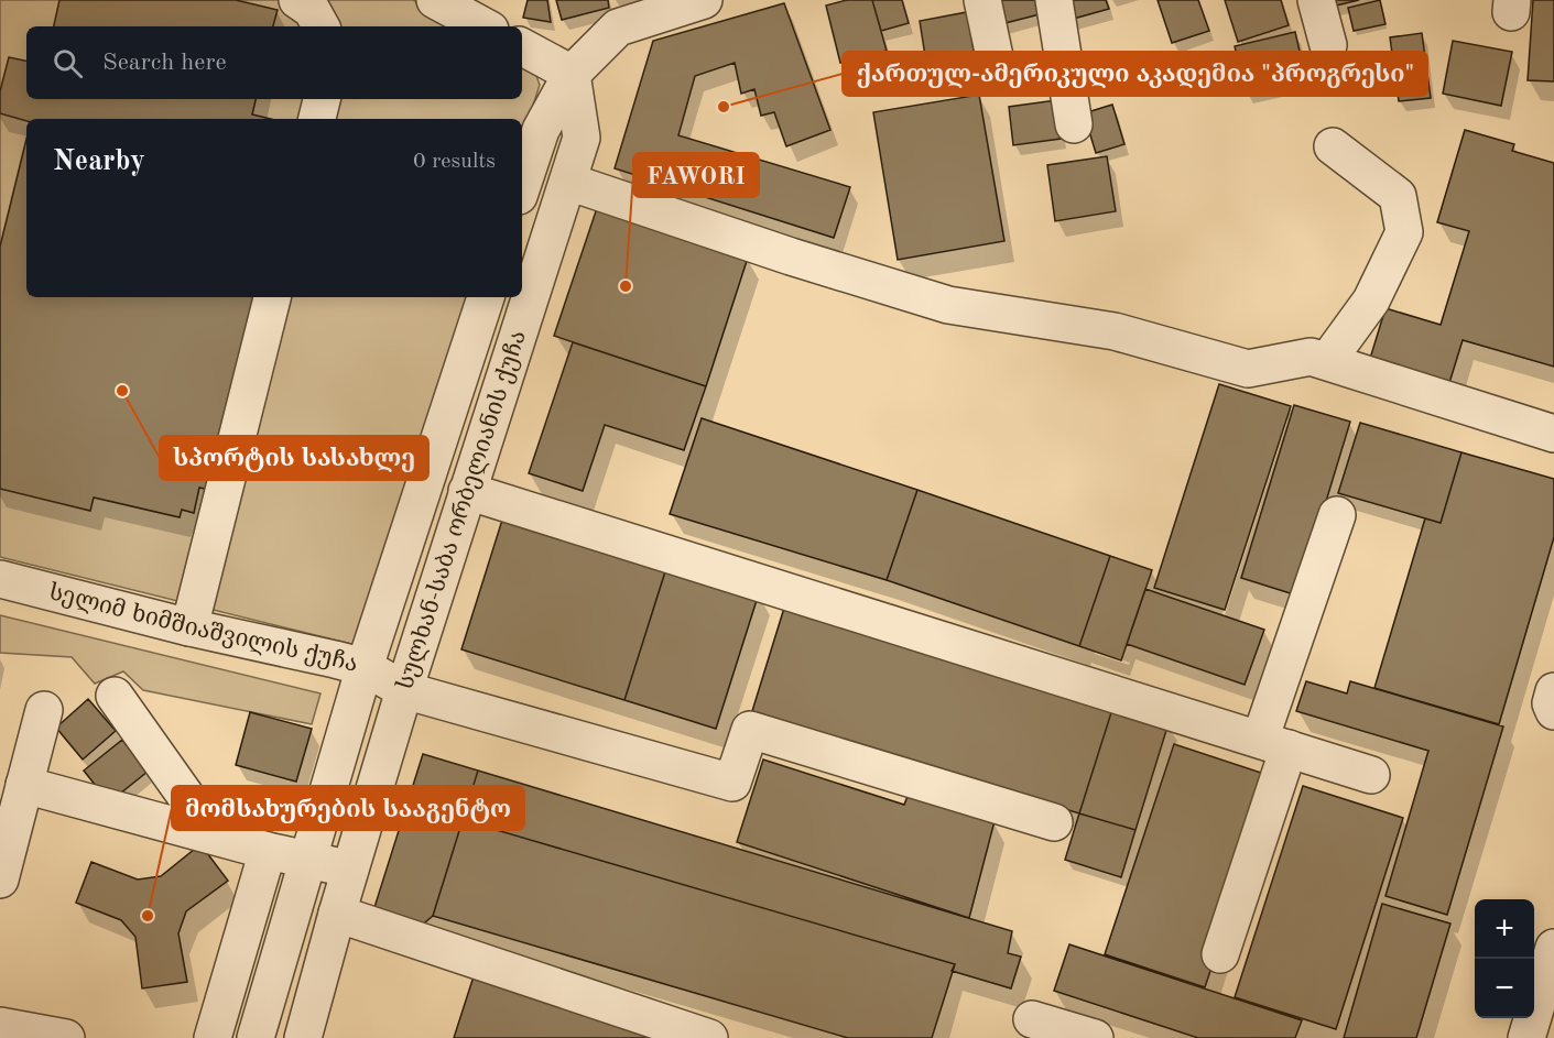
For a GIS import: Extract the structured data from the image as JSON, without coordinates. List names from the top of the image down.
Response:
{
  "streets": {
    "street": ["სულხან-საბა ორბელიანის ქუჩა", "სელიმ ხიმშიაშვილის ქუჩა"]
  },
  "crossings": [
    ["სულხან-საბა ორბელიანის ქუჩა", "სელიმ ხიმშიაშვილის ქუჩა"]
  ],
  "places": [
    "ქართულ-ამერიკული აკადემია \"პროგრესი\"",
    "FAWORI",
    "სპორტის სასახლე",
    "მომსახურების სააგენტო"
  ],
  "page": {
    "search": "Search here",
    "heading": ["Nearby", "0 results"],
    "map_buttons": ["+", "−"]
  }
}
